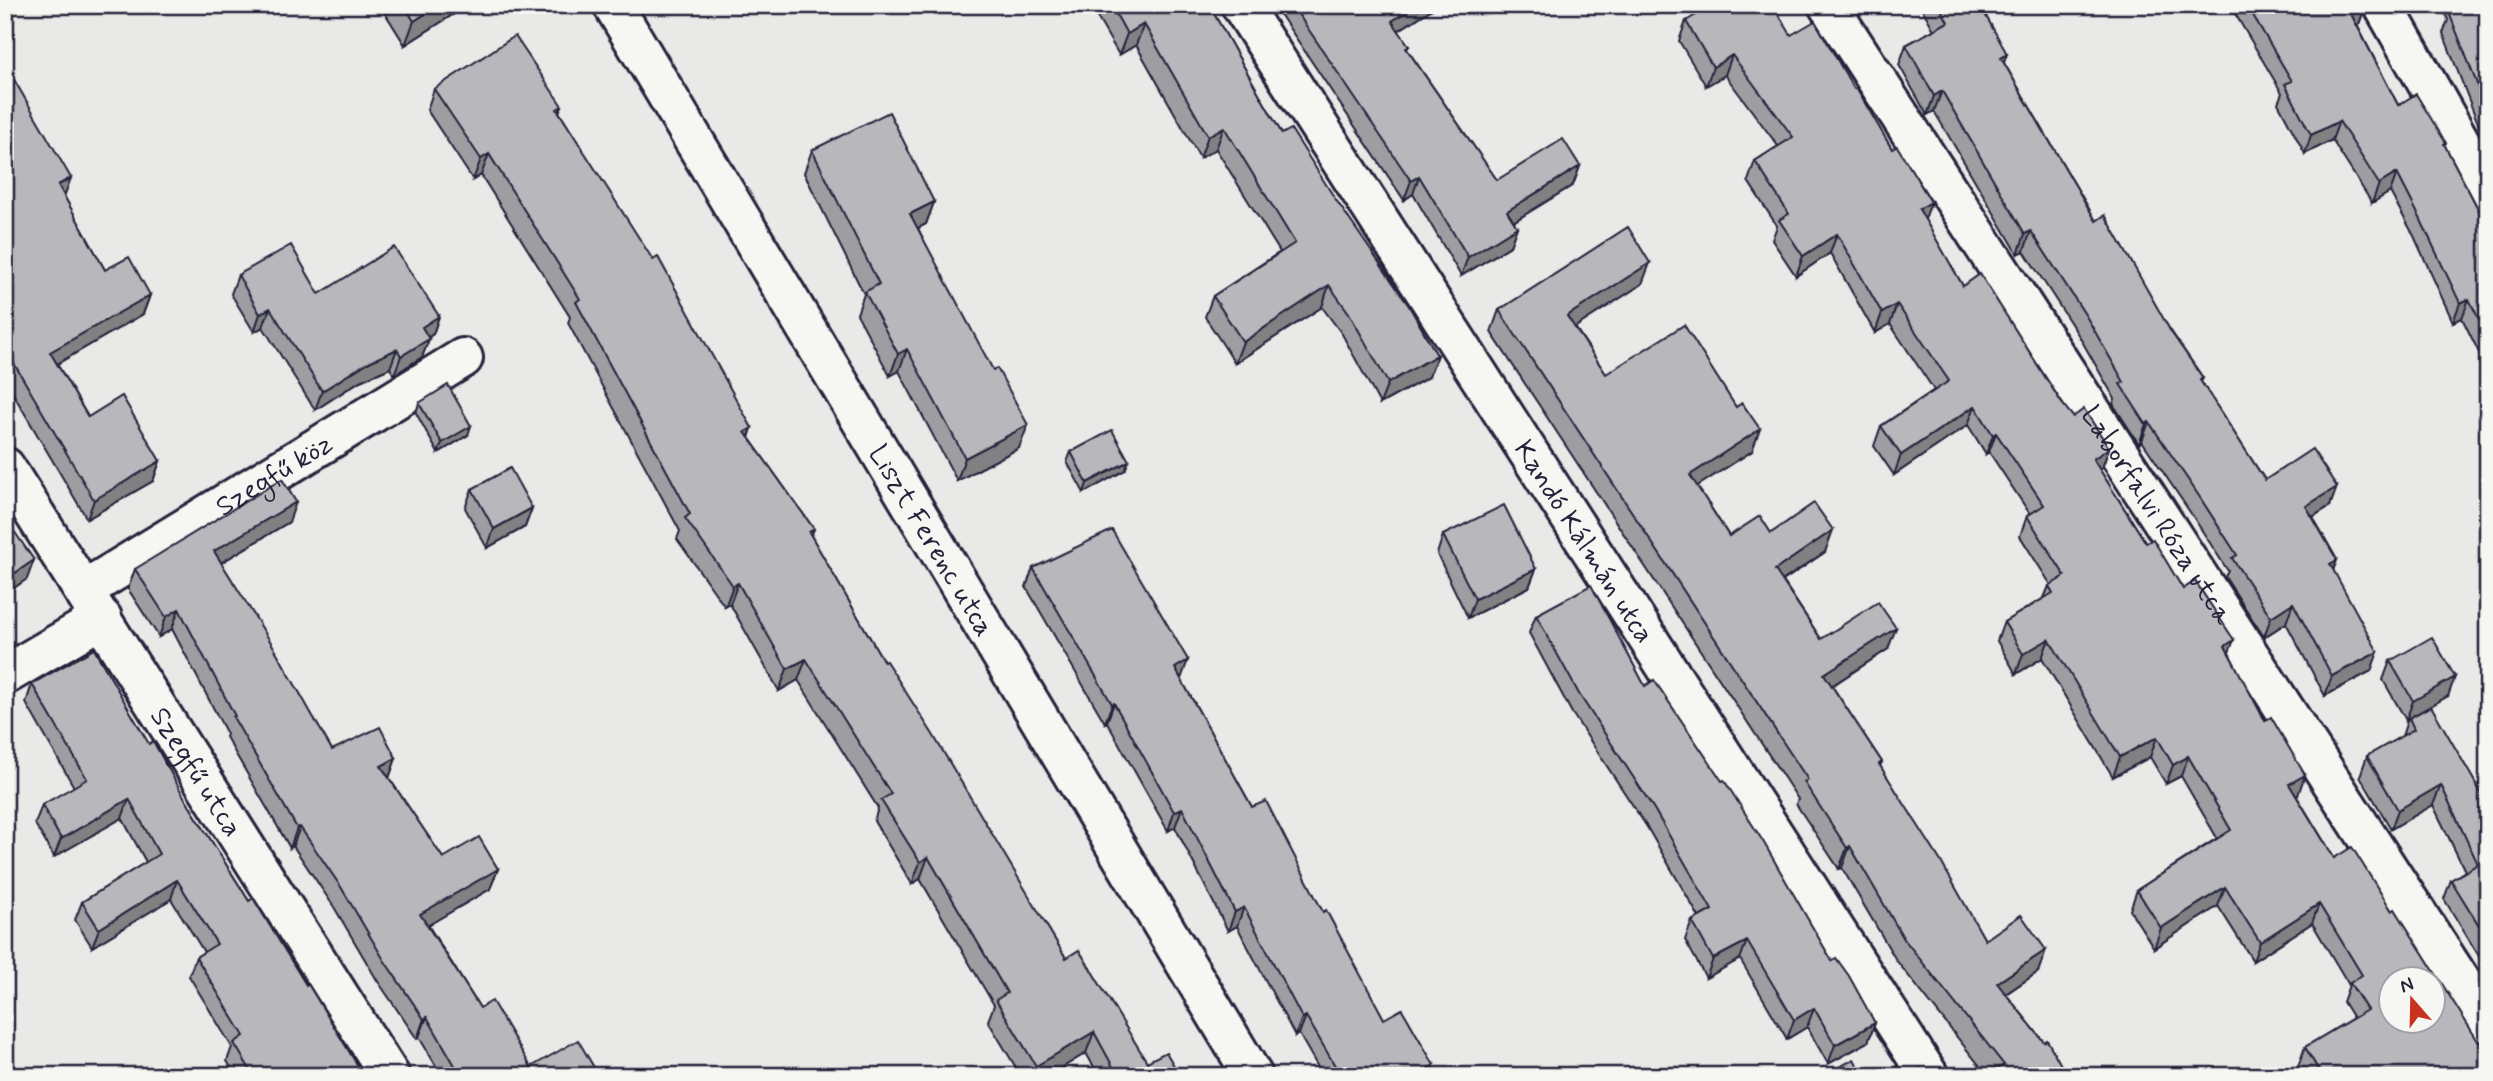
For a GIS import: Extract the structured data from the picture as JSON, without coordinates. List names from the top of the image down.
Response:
{
  "streets": {
    "street": [
      "Szegfű köz",
      "Laborfalvi Róza utca",
      "Kandó Kálmán utca",
      "Liszt Ferenc utca",
      "Szegfű utca"
    ]
  },
  "crossings": [
    ["Szegfű köz", "Szegfű utca"]
  ],
  "north": "top"
}
